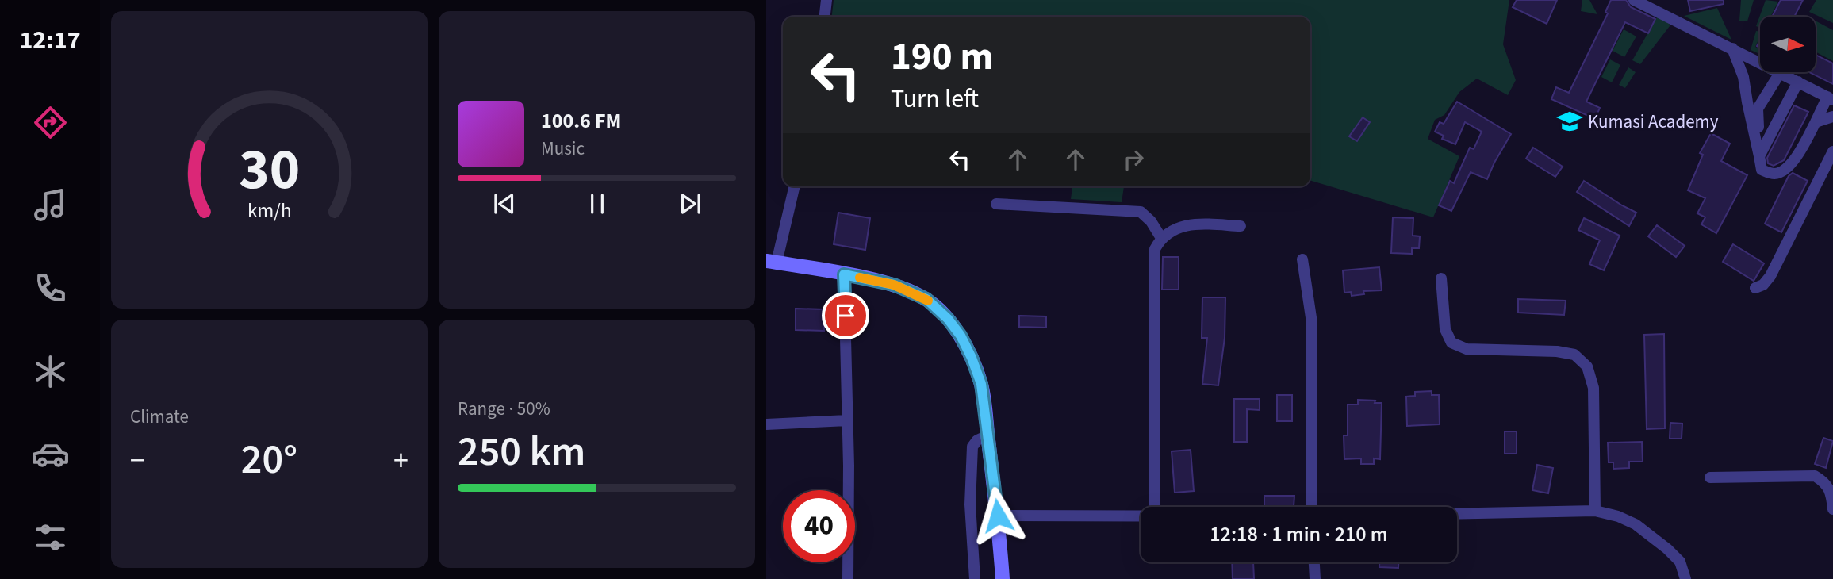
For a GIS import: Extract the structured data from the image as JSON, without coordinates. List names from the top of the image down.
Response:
{
  "places": {
    "school or university": ["Kumasi Academy"]
  },
  "north": "right",
  "page": {
    "tabs": "12:17",
    "turn": ["190 m", "Turn left"],
    "song": ["100.6 FM", "Music"],
    "tile": [
      "Climate",
      ["Range · 50%", "250 km"]
    ],
    "heat": ["−", "20°", "+"],
    "limit": "40",
    "trip": "12:18 · 1 min · 210 m",
    "gauge": ["30", "km/h"]
  }
}
